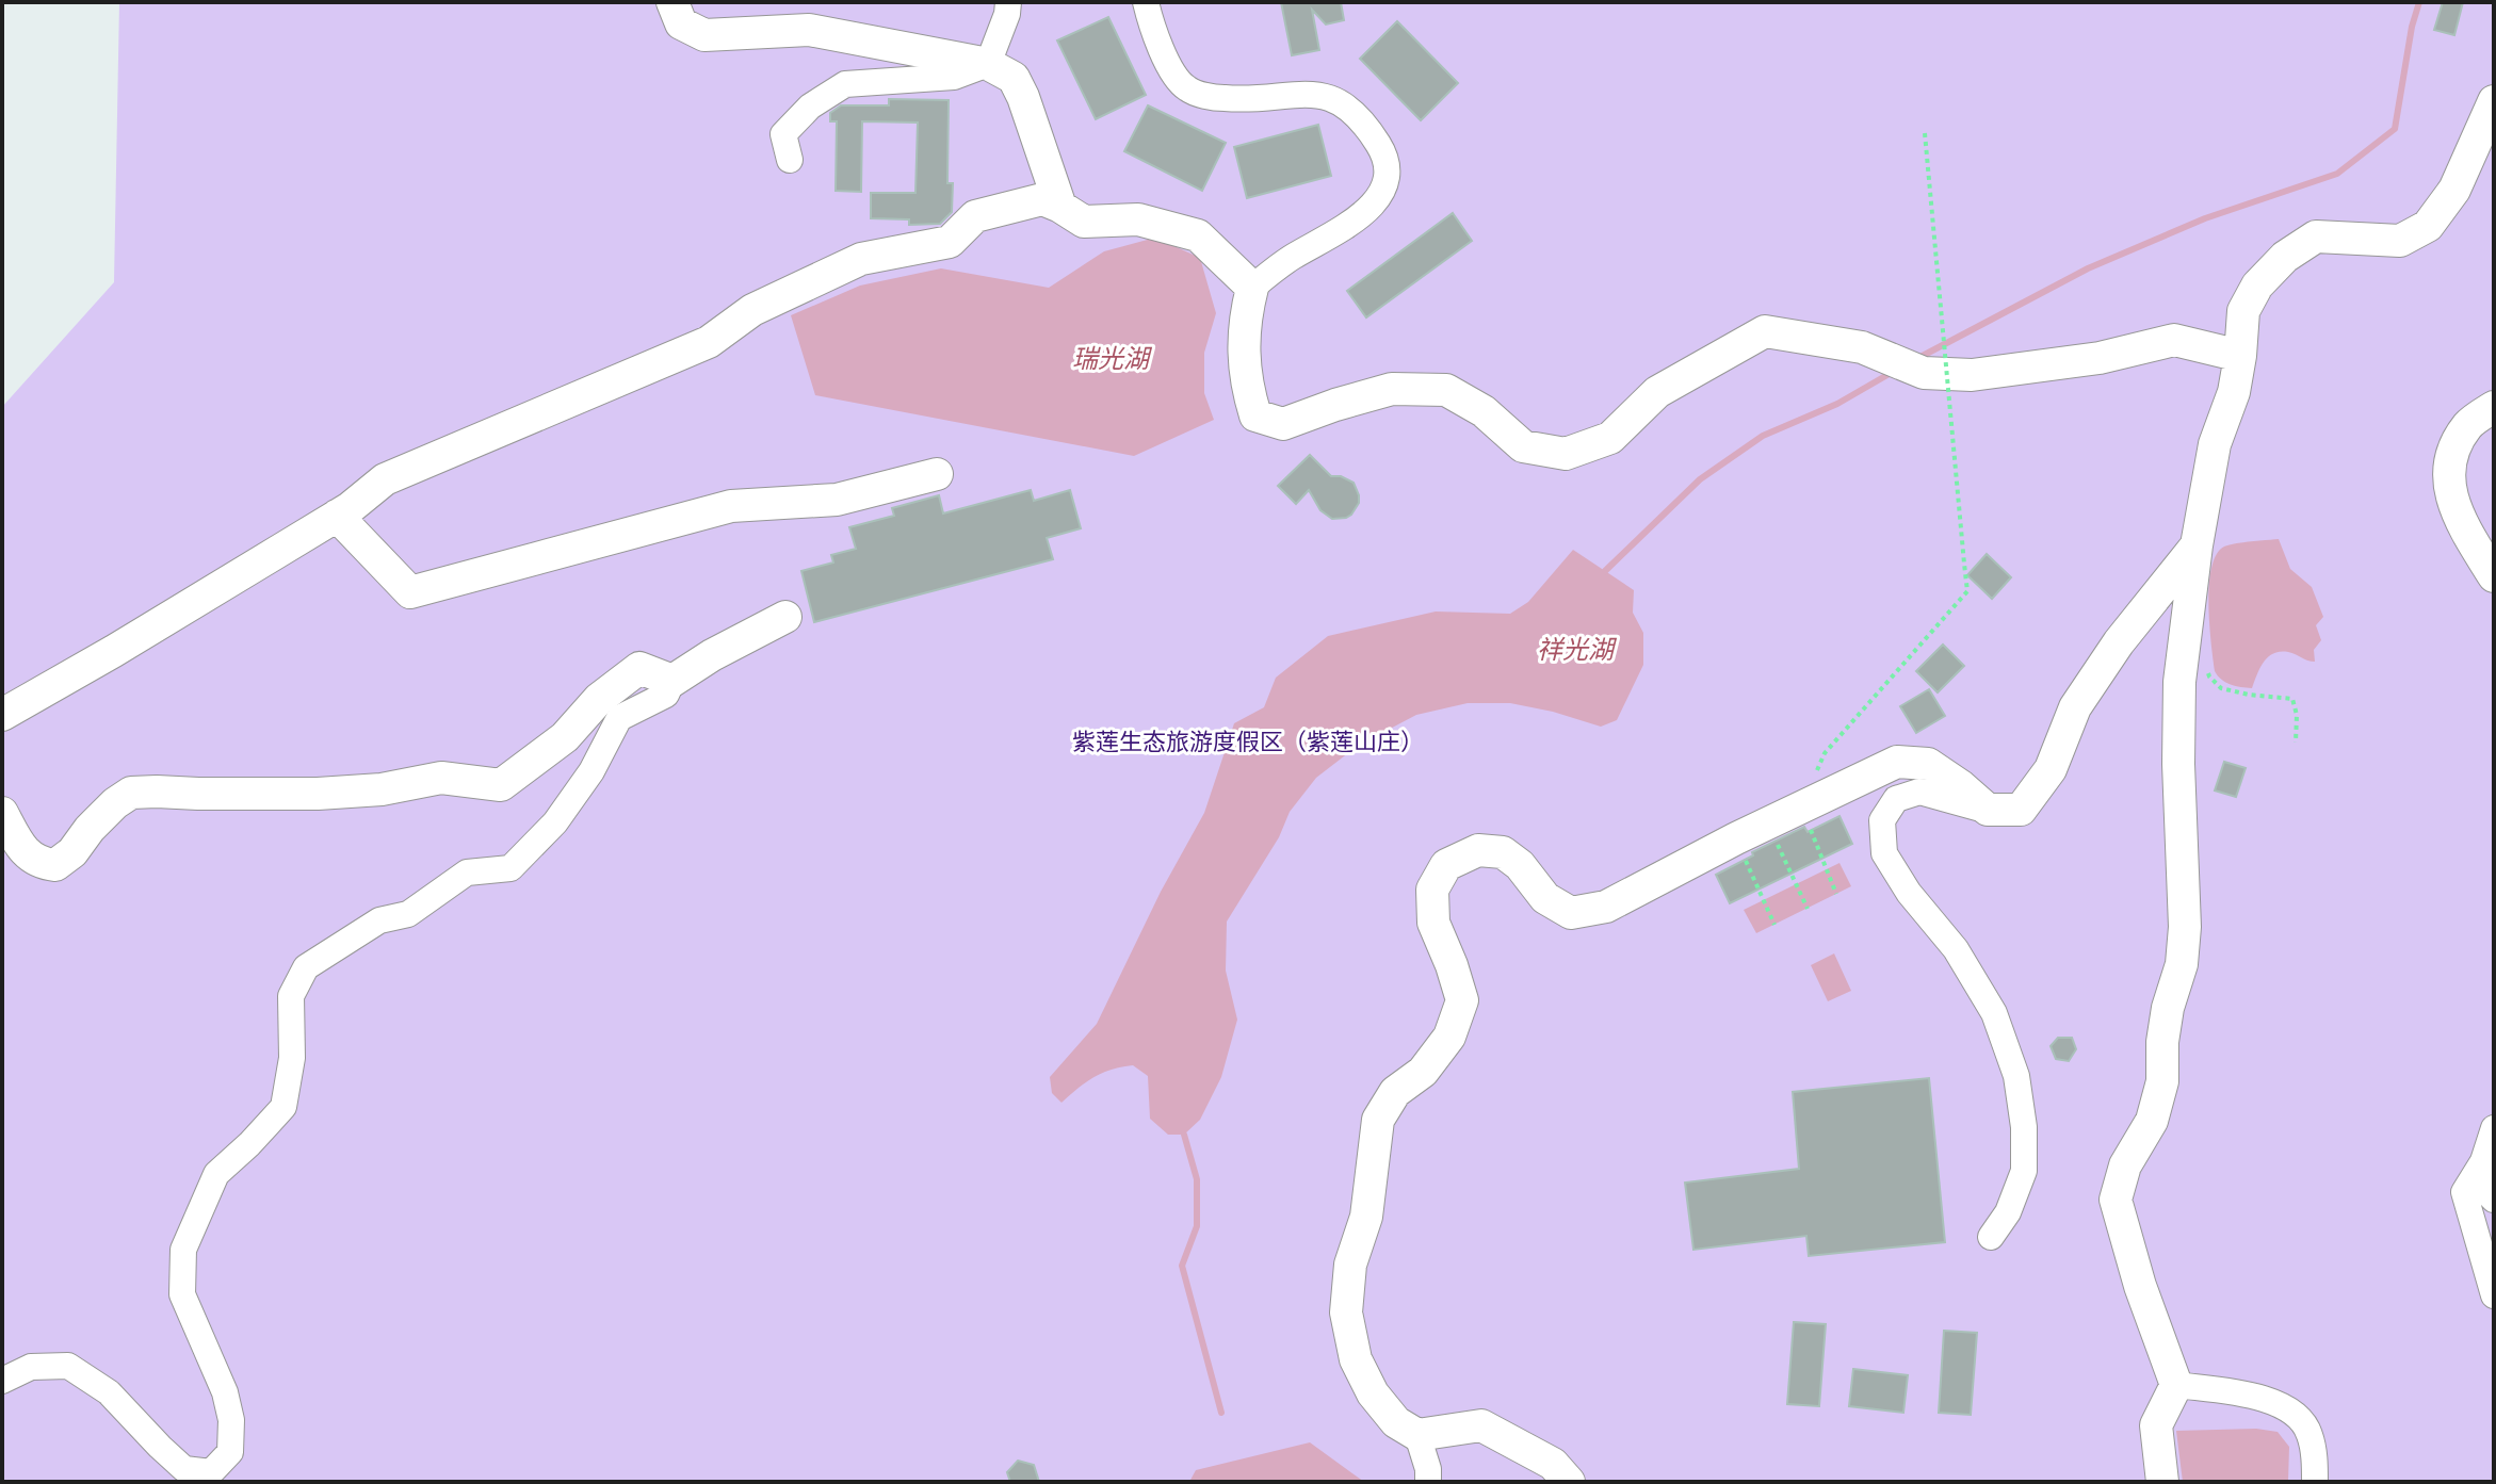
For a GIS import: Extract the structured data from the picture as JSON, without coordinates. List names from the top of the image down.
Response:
{
  "water": ["瑞光湖", "祥光湖"],
  "parks": ["紫莲生态旅游度假区（紫莲山庄）"]
}
